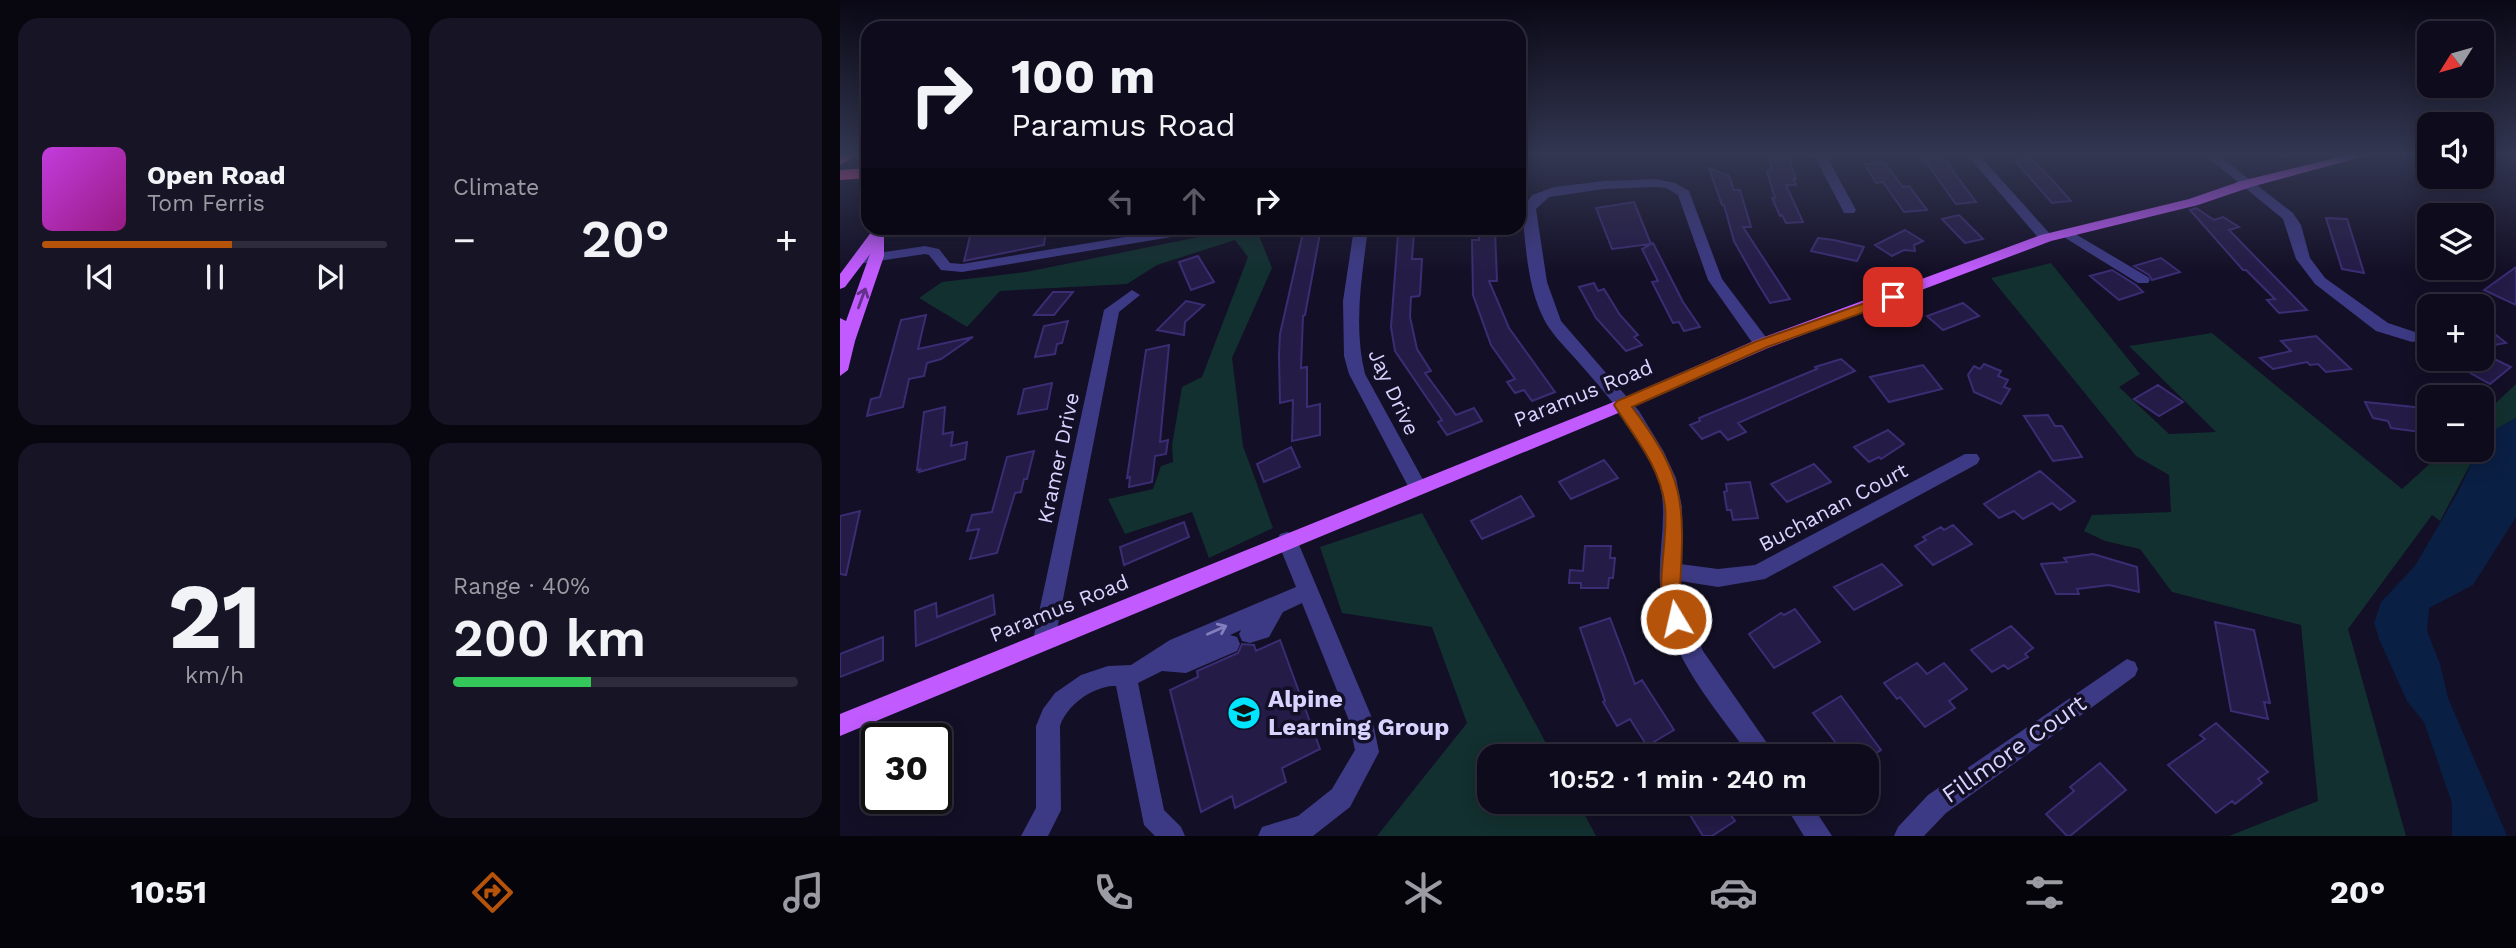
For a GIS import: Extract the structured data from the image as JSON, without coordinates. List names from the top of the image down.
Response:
{
  "streets": {
    "main road": ["Paramus Road"],
    "street": [
      "Jay Drive",
      "Kramer Drive",
      "Buchanan Court",
      "Fillmore Court"
    ]
  },
  "crossings": [
    ["Jay Drive", "Paramus Road"],
    ["Paramus Road", "Kramer Drive"]
  ],
  "places": {
    "school or university": ["Alpine Learning Group"]
  },
  "north": "bottom left",
  "page": {
    "tile": [
      "Climate",
      ["21", "km/h"],
      ["Range · 40%", "200 km"]
    ],
    "map_buttons": ["+", "−"],
    "turn": ["100 m", "Paramus Road"],
    "song": ["Open Road", "Tom Ferris"],
    "heat": ["−", "20°", "+"],
    "limit": "30",
    "trip": "10:52 · 1 min · 240 m",
    "tabs": ["10:51", "20°"]
  }
}
